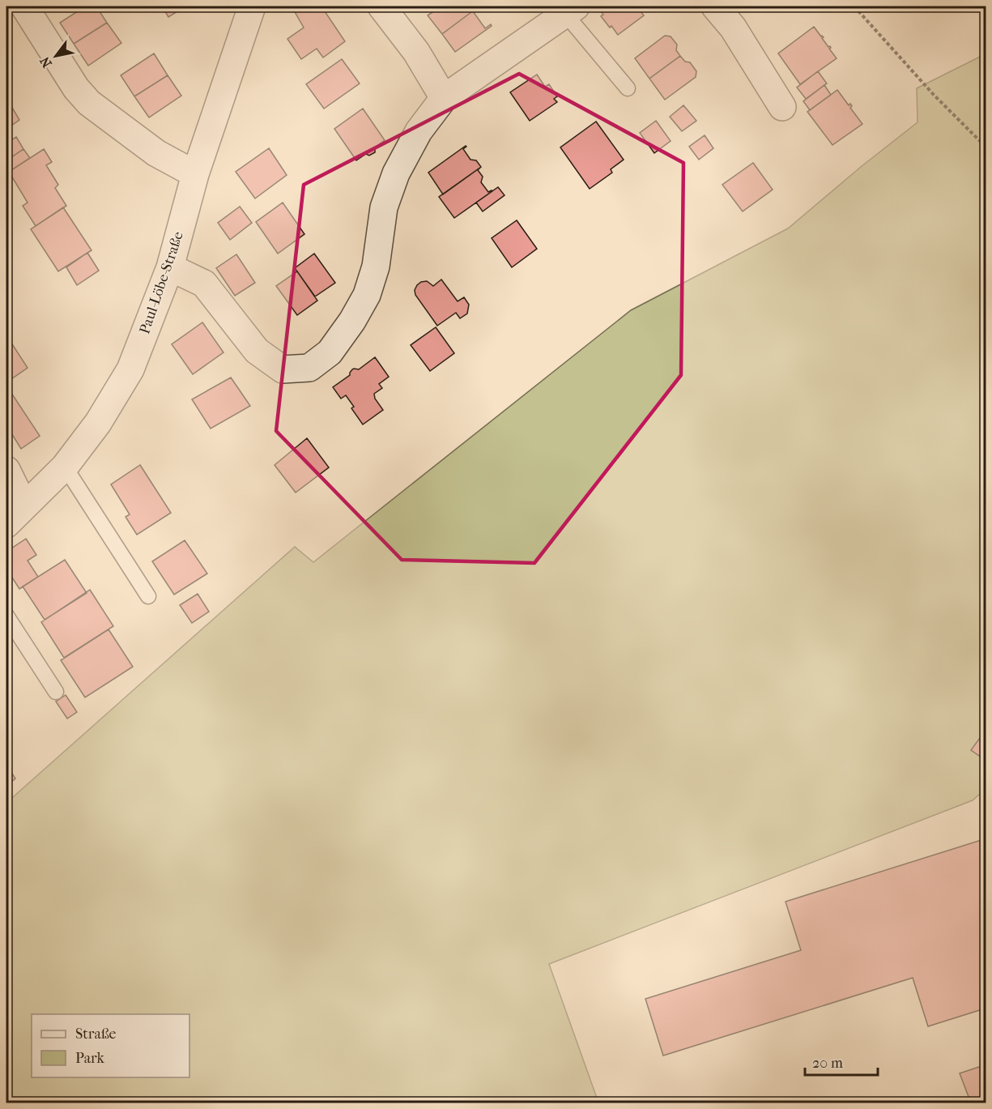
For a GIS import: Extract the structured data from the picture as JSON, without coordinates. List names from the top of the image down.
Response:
{
  "streets": {
    "street": ["Paul-Löbe-Straße"]
  },
  "legend": ["Straße", "Park"],
  "scale_bar": "20 m",
  "north": "bottom left"
}
